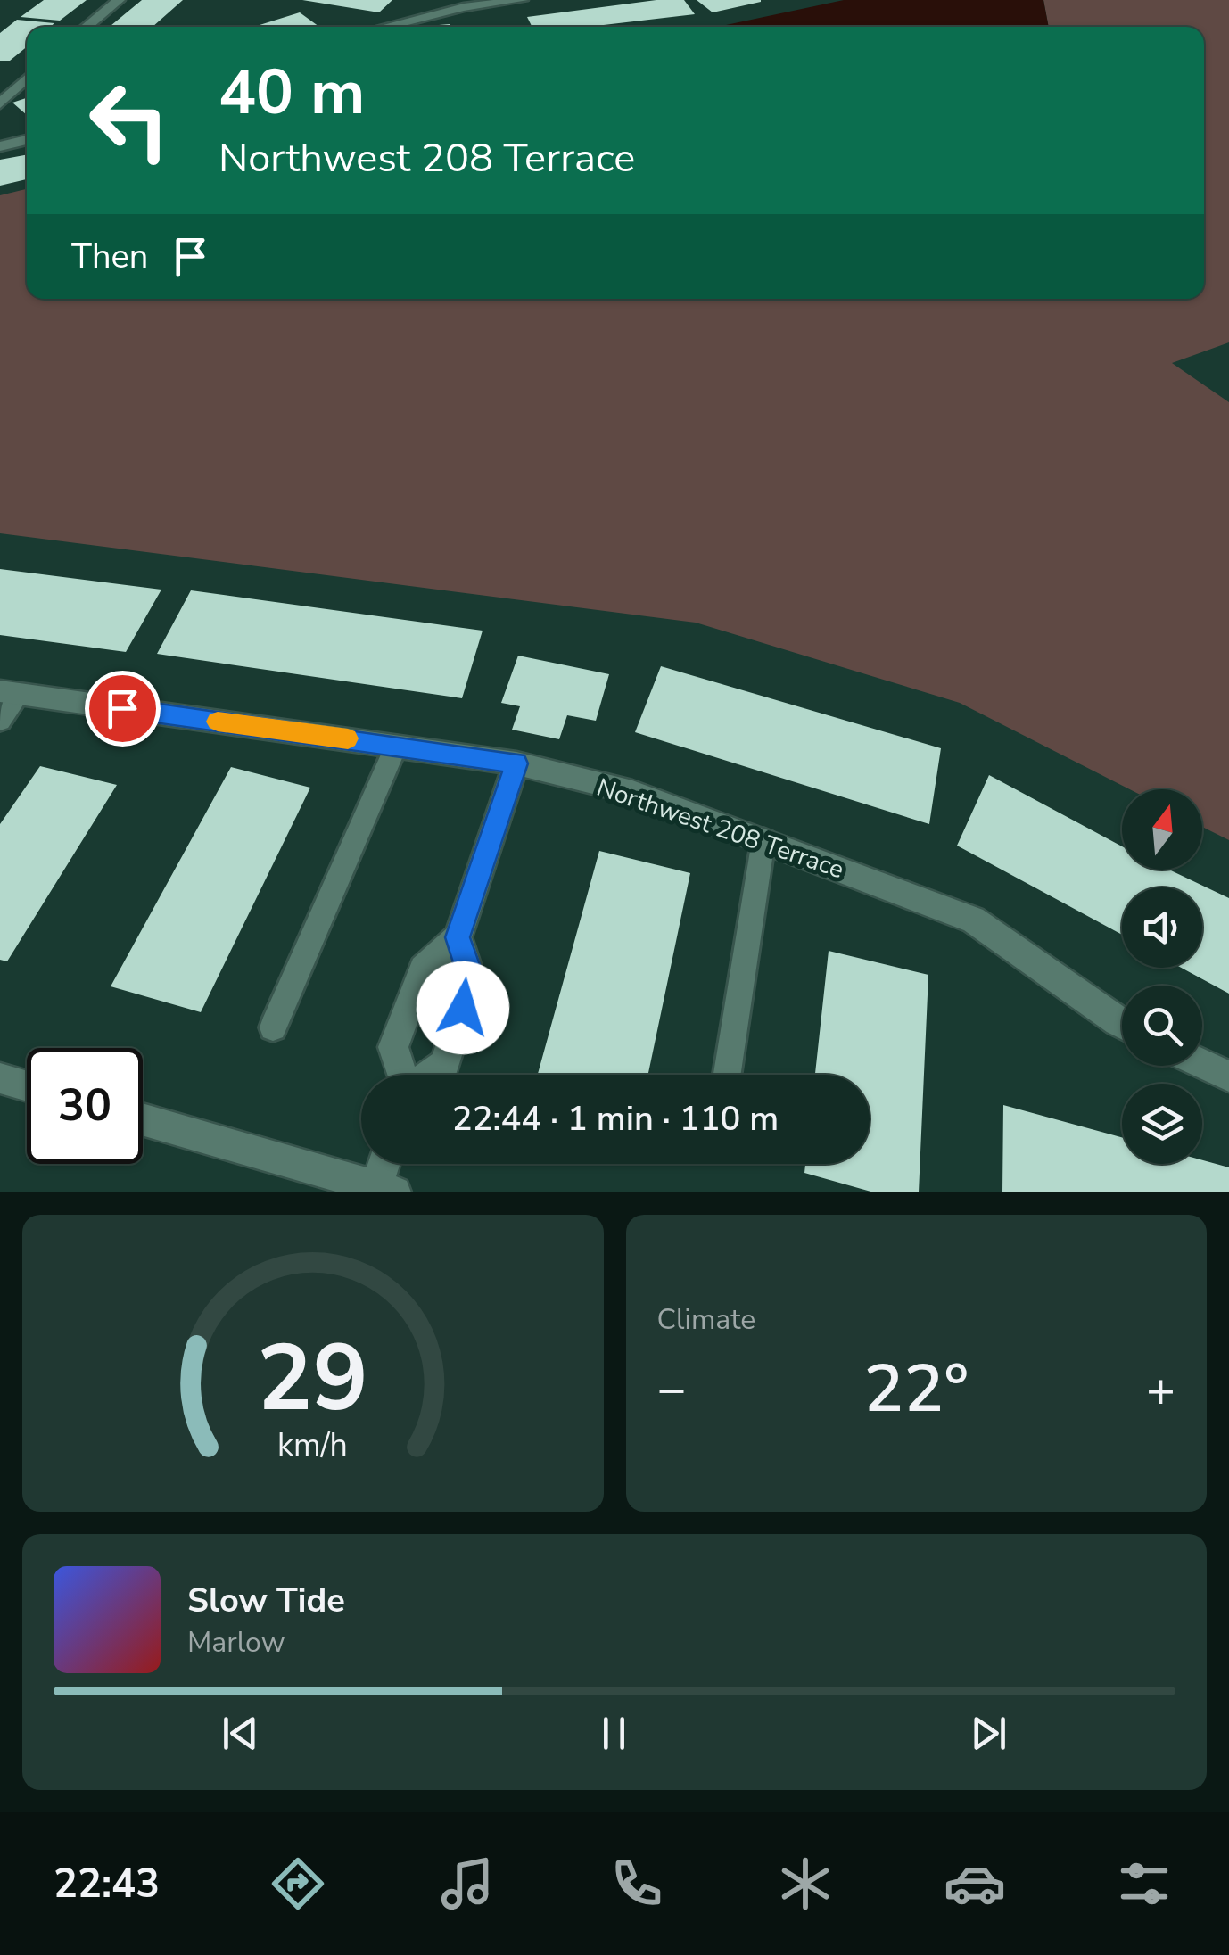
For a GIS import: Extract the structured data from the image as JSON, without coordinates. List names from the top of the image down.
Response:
{
  "streets": {
    "street": ["Northwest 208 Terrace"]
  },
  "north": "top",
  "page": {
    "turn": ["40 m", "Northwest 208 Terrace"],
    "then": "Then",
    "limit": "30",
    "trip": "22:44 · 1 min · 110 m",
    "tile": "Climate",
    "heat": ["−", "22°", "+"],
    "song": ["Slow Tide", "Marlow"],
    "tabs": "22:43",
    "gauge": ["29", "km/h"]
  }
}
